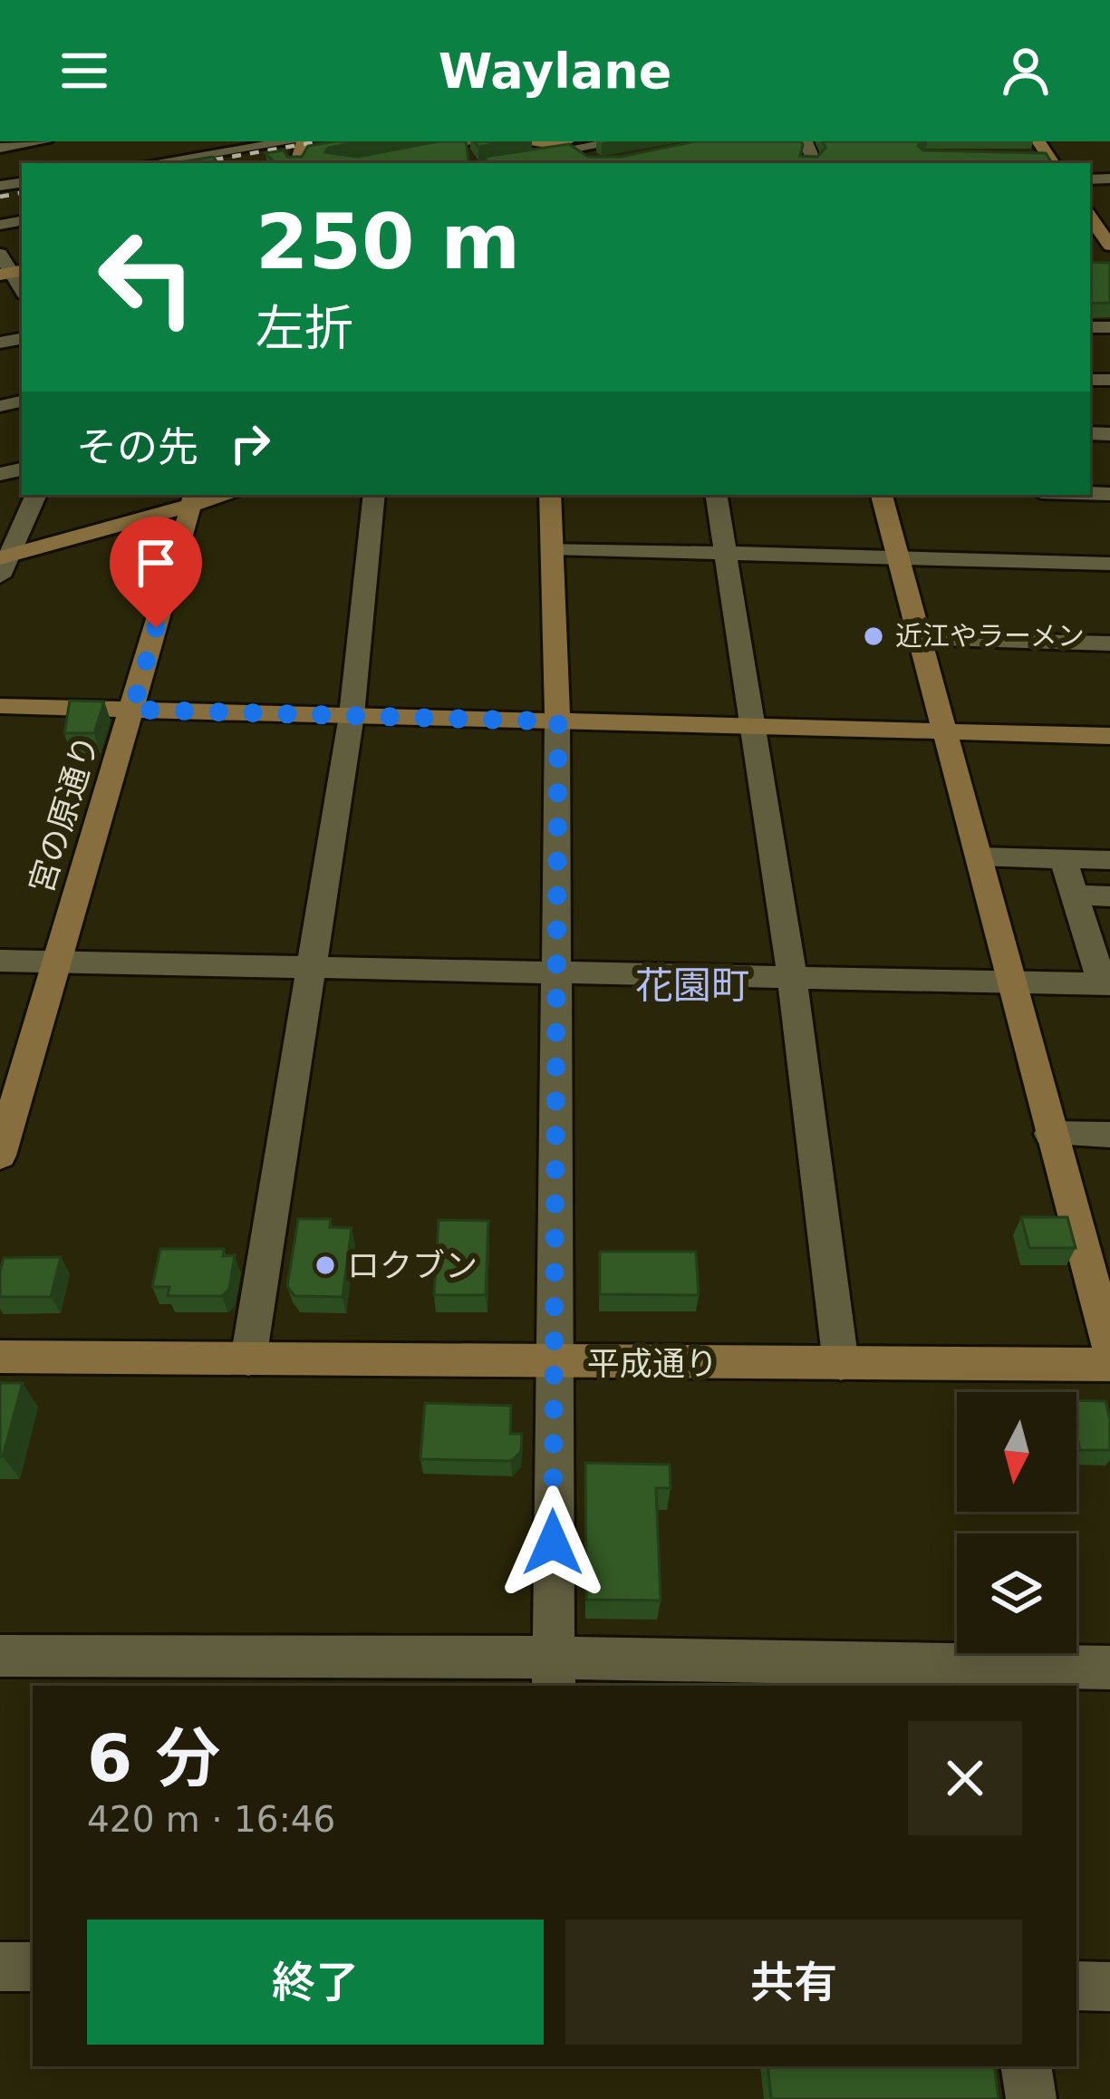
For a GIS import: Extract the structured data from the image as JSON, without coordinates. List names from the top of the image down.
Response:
{
  "streets": {
    "street": ["宮の原通り", "平成通り"]
  },
  "districts": ["花園町"],
  "places": ["近江やラーメン", "ロクブン"],
  "north": "bottom",
  "page": {
    "header": "Waylane",
    "turn": ["250 m", "左折"],
    "then": "その先",
    "heading": ["6 分", "420 m · 16:46"],
    "buttons": ["終了", "共有"]
  }
}
